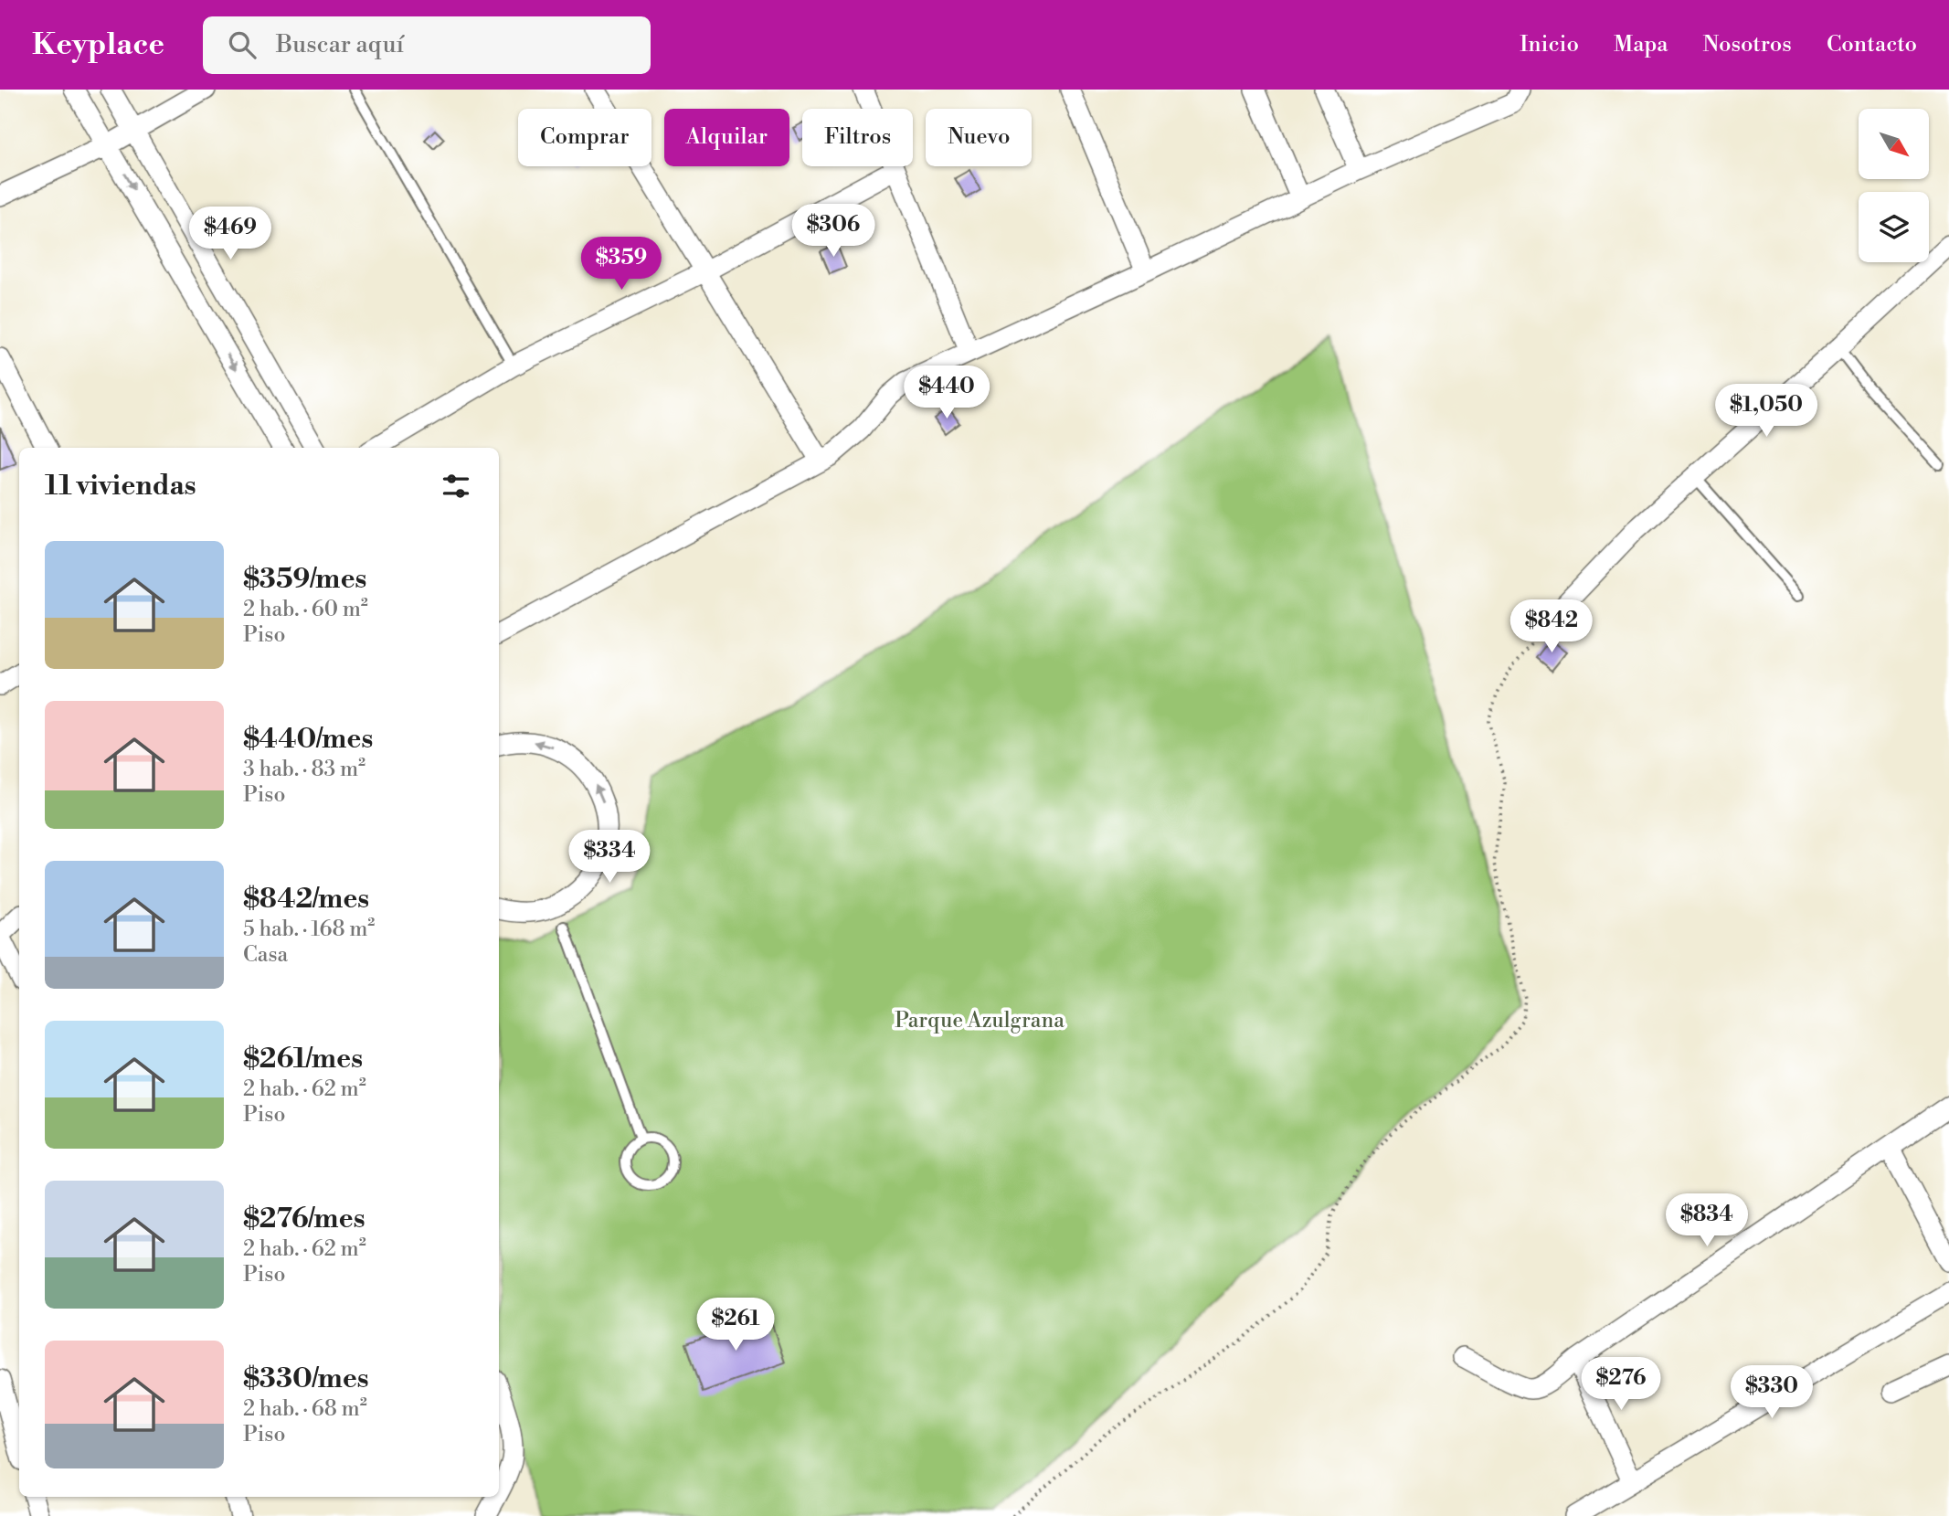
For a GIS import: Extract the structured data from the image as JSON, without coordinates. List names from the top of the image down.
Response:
{
  "parks": ["Parque Azulgrana"],
  "north": "bottom right",
  "page": {
    "header": "Keyplace",
    "search": "Buscar aquí",
    "nav": [
      "Inicio",
      "Mapa",
      "Nosotros",
      "Contacto"
    ],
    "chip": [
      "Comprar",
      "Alquilar",
      "Filtros",
      "Nuevo"
    ],
    "price": [
      "$306",
      "$469",
      "$359",
      "$440",
      "$1,050",
      "$842",
      "$334",
      "$834",
      "$261",
      "$276",
      "$330"
    ],
    "heading": "11 viviendas",
    "list": [
      {
        "name": "$359/mes",
        "note": "2 hab. · 60 m² · Piso"
      },
      {
        "name": "$440/mes",
        "note": "3 hab. · 83 m² · Piso"
      },
      {
        "name": "$842/mes",
        "note": "5 hab. · 168 m² · Casa"
      },
      {
        "name": "$261/mes",
        "note": "2 hab. · 62 m² · Piso"
      },
      {
        "name": "$276/mes",
        "note": "2 hab. · 62 m² · Piso"
      },
      {
        "name": "$330/mes",
        "note": "2 hab. · 68 m² · Piso"
      }
    ]
  }
}
